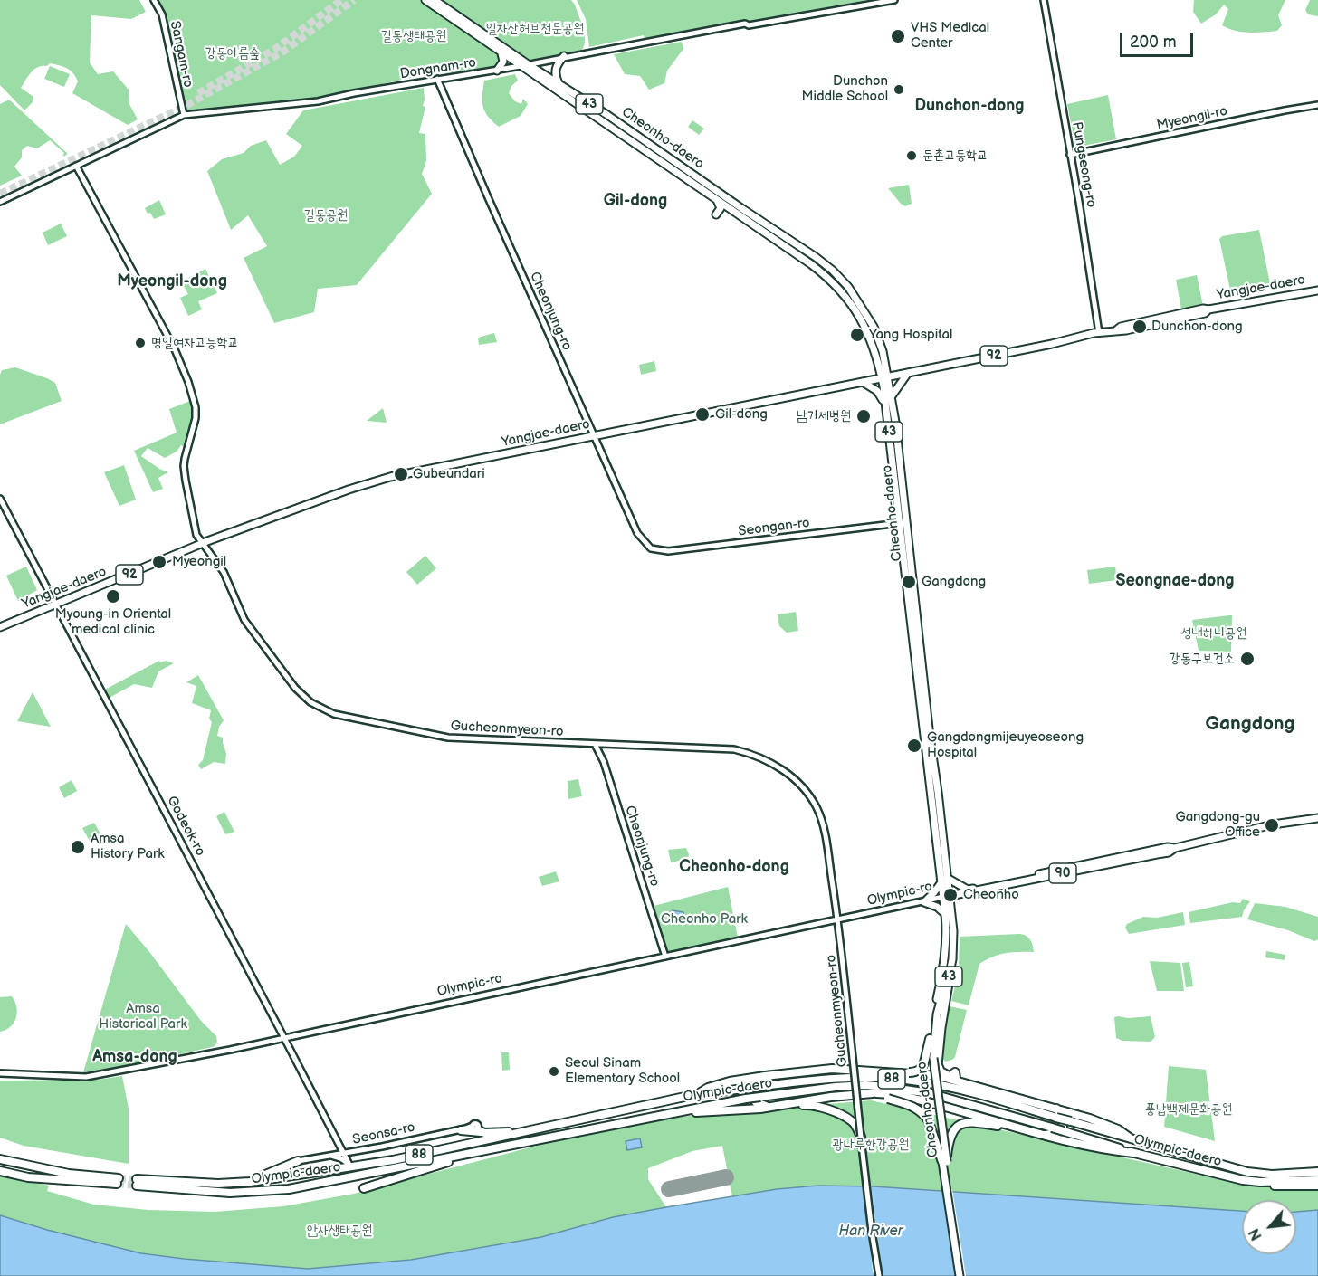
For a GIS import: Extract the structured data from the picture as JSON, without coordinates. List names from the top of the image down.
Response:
{
  "streets": {
    "highway": ["88", "Olympic-daero"],
    "main road": [
      "Sangam-ro",
      "Dongnam-ro",
      "43",
      "Myeongil-ro",
      "Cheonho-daero",
      "Pungseong-ro",
      "Yangjae-daero",
      "Cheonjung-ro",
      "92",
      "Seongan-ro",
      "Gucheonmyeon-ro",
      "Godeok-ro",
      "90",
      "Olympic-ro",
      "Seonsa-ro"
    ]
  },
  "crossings": [
    ["Sangam-ro", "Dongnam-ro"],
    ["Dongnam-ro", "Cheonho-daero"],
    ["Dongnam-ro", "Cheonjung-ro"],
    ["Dongnam-ro", "Gucheonmyeon-ro"],
    ["Myeongil-ro", "Pungseong-ro"],
    ["Cheonho-daero", "Yangjae-daero"],
    ["Cheonho-daero", "Seongan-ro"],
    ["Cheonho-daero", "Olympic-ro"],
    ["Pungseong-ro", "Yangjae-daero"],
    ["Yangjae-daero", "Cheonjung-ro"],
    ["Yangjae-daero", "Gucheonmyeon-ro"],
    ["Yangjae-daero", "Godeok-ro"],
    ["Cheonjung-ro", "Seongan-ro"],
    ["Cheonjung-ro", "Gucheonmyeon-ro"],
    ["Cheonjung-ro", "Olympic-ro"],
    ["Gucheonmyeon-ro", "Olympic-ro"],
    ["Godeok-ro", "Olympic-ro"],
    ["Godeok-ro", "Seonsa-ro"]
  ],
  "districts": [
    "Dunchon-dong",
    "Gil-dong",
    "Myeongil-dong",
    "Seongnae-dong",
    "Gangdong",
    "Cheonho-dong",
    "Amsa-dong"
  ],
  "water": ["Han River"],
  "parks": [
    "일자산허브천문공원",
    "길동생태공원",
    "강동아름숲",
    "길동공원",
    "성내하니공원",
    "Cheonho Park",
    "Amsa Historical Park",
    "풍납백제문화공원",
    "광나루한강공원",
    "암사생태공원"
  ],
  "places": [
    "VHS Medical Center",
    "Dunchon Middle School",
    "둔촌고등학교",
    "Dunchon-dong",
    "Yang Hospital",
    "명일여자고등학교",
    "Gil-dong",
    "남기세병원",
    "Gubeundari",
    "Myeongil",
    "Gangdong",
    "Myoung-in Oriental medical clinic",
    "강동구보건소",
    "Gangdongmijeuyeoseong Hospital",
    "Gangdong-gu Office",
    "Amsa History Park",
    "Cheonho",
    "Seoul Sinam Elementary School"
  ],
  "scale_bar": "200 m",
  "north": "bottom left"
}
